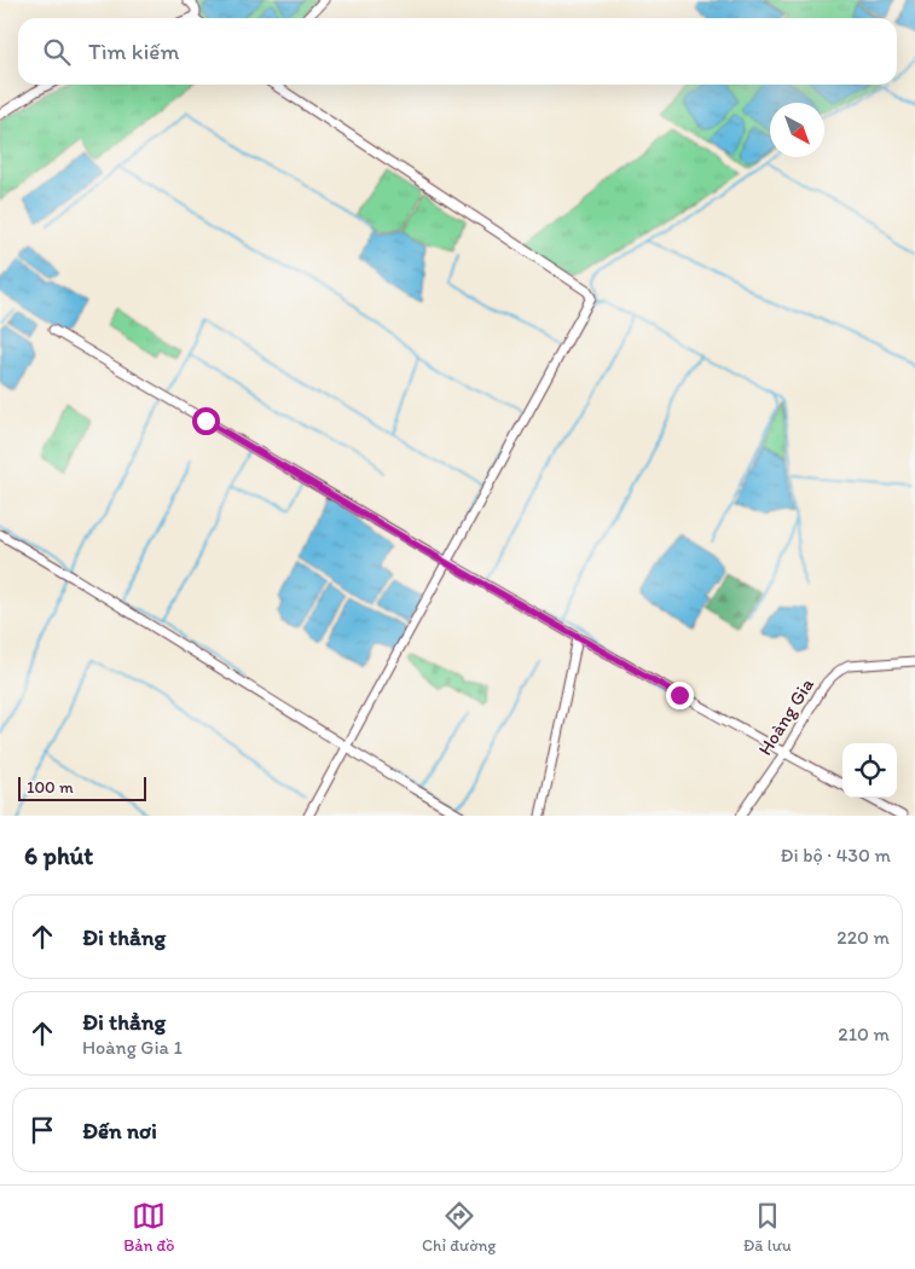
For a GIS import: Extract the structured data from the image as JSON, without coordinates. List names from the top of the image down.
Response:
{
  "streets": {
    "street": ["Hoàng Gia"]
  },
  "scale_bar": "100 m",
  "north": "bottom right",
  "page": {
    "search": "Tìm kiếm",
    "scale": "100 m",
    "heading": ["6 phút", "Đi bộ · 430 m"],
    "list": [
      ["Đi thẳng", "220 m"],
      ["Đi thẳng", "Hoàng Gia 1", "210 m"],
      "Đến nơi"
    ],
    "nav": ["Bản đồ", "Chỉ đường", "Đã lưu"]
  }
}
